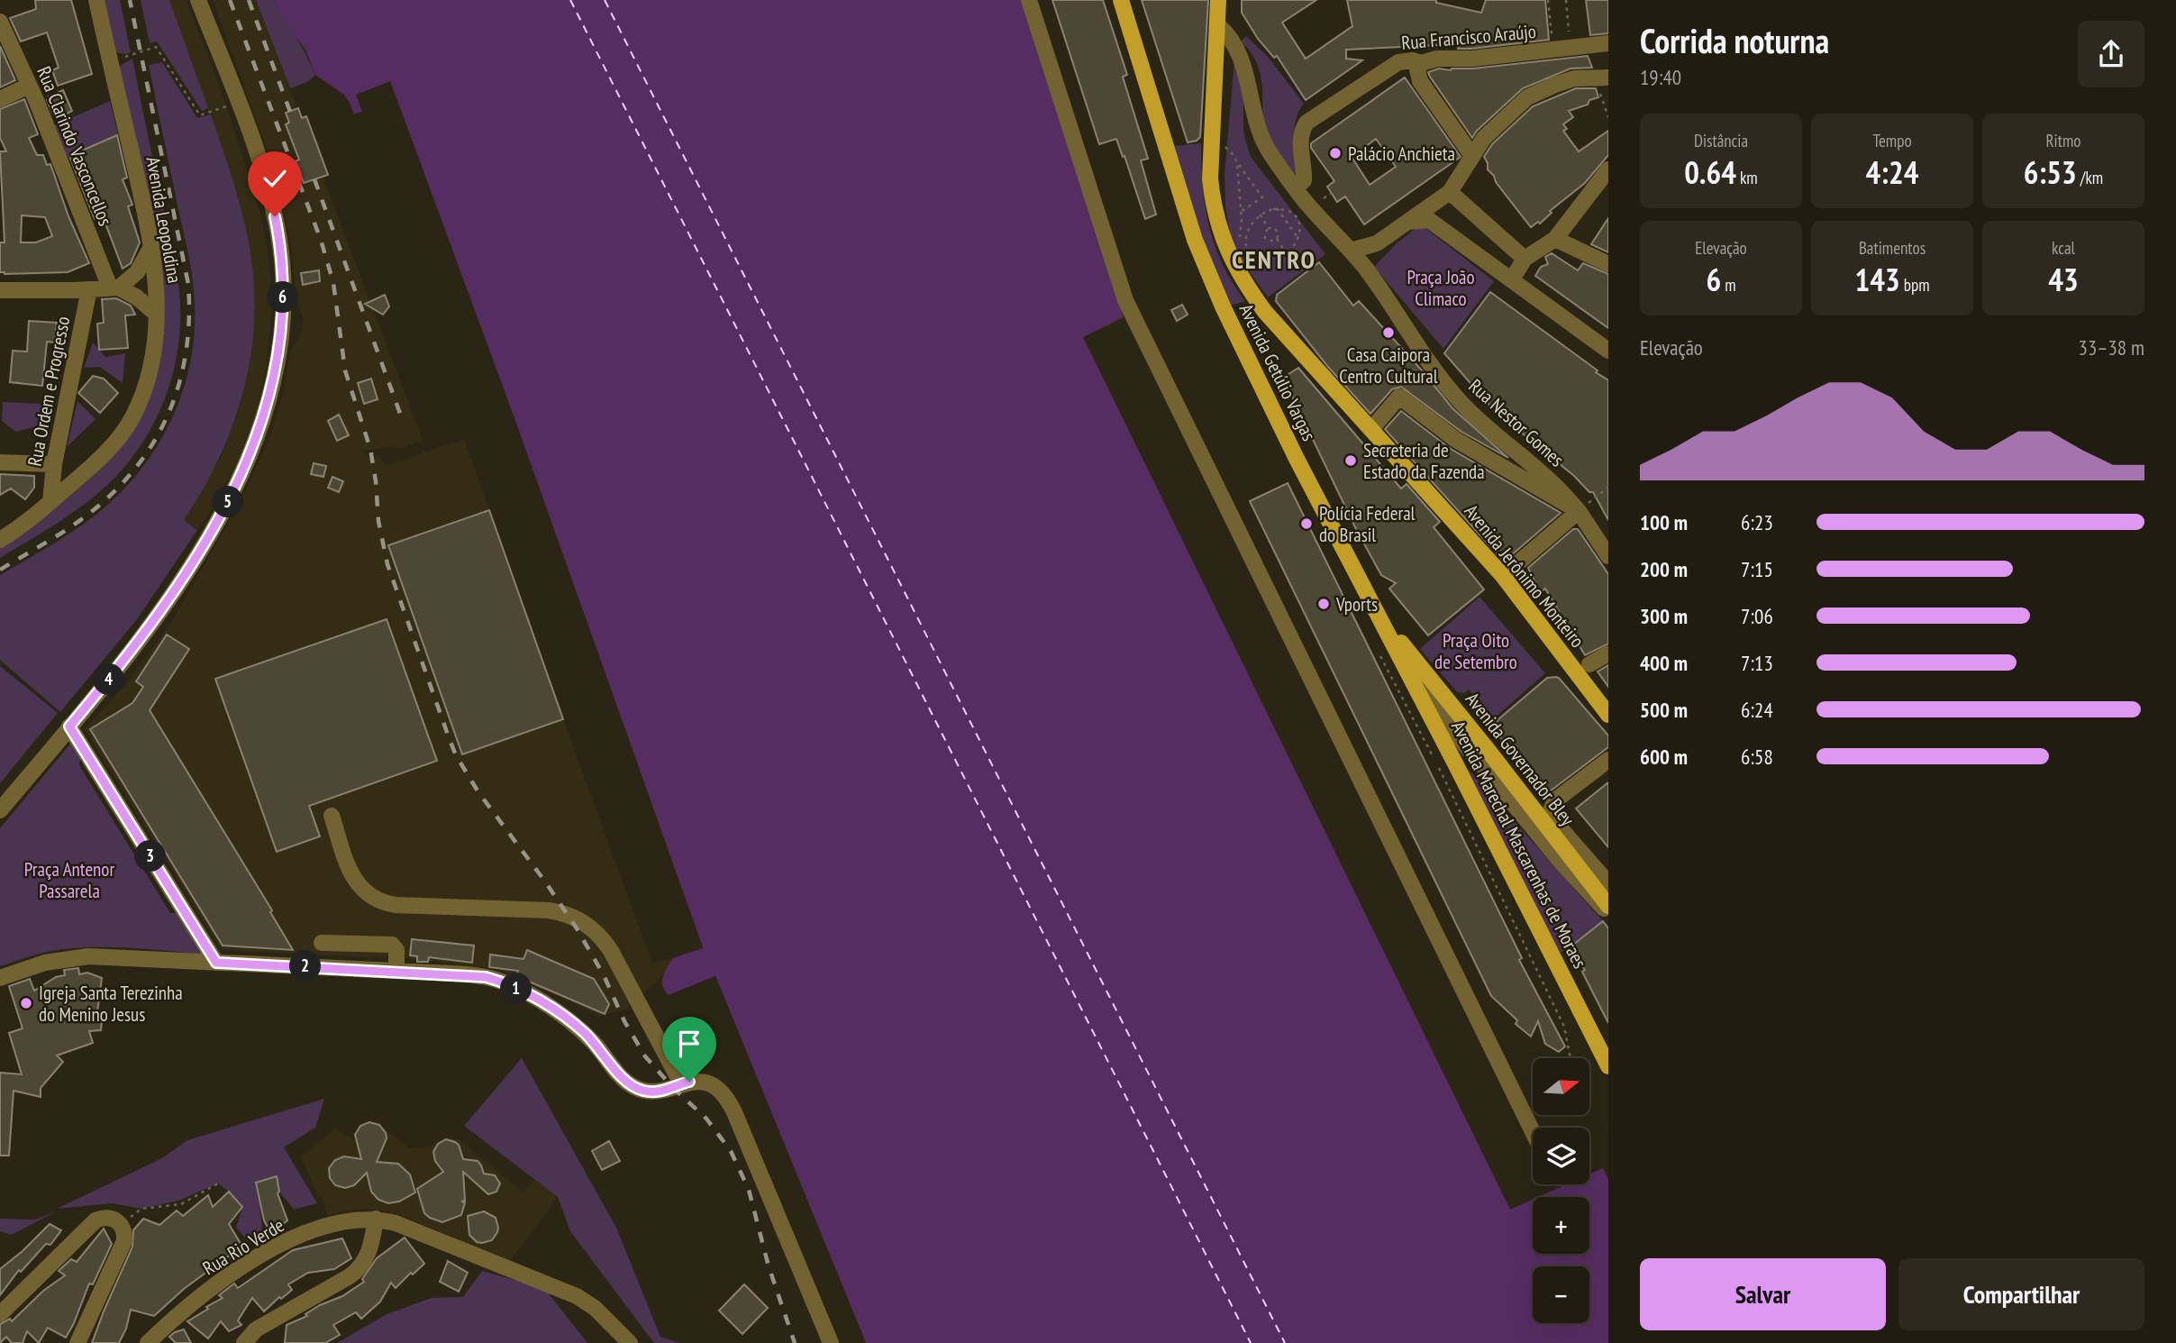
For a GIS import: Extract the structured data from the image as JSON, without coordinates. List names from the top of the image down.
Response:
{
  "streets": {
    "main road": [
      "Avenida Getúlio Vargas",
      "Avenida Jerônimo Monteiro",
      "Avenida Governador Bley",
      "Avenida Marechal Mascarenhas de Moraes"
    ],
    "street": [
      "Rua Francisco Araújo",
      "Rua Clarindo Vasconcellos",
      "Avenida Leopoldina",
      "Rua Ordem e Progresso",
      "Rua Nestor Gomes",
      "Rua Rio Verde"
    ]
  },
  "crossings": [
    ["Rua Francisco Araújo", "Rua Nestor Gomes"],
    ["Avenida Leopoldina", "Rua Ordem e Progresso"],
    ["Avenida Getúlio Vargas", "Avenida Governador Bley"],
    ["Avenida Getúlio Vargas", "Avenida Marechal Mascarenhas de Moraes"],
    ["Rua Nestor Gomes", "Avenida Jerônimo Monteiro"],
    ["Avenida Governador Bley", "Avenida Marechal Mascarenhas de Moraes"]
  ],
  "districts": ["CENTRO"],
  "parks": ["Praça João Climaco", "Praça Oito de Setembro", "Praça Antenor Passarela"],
  "places": [
    "Palácio Anchieta",
    "Casa Caipora Centro Cultural",
    "Secreteria de Estado da Fazenda",
    "Polícia Federal do Brasil",
    "Vports",
    "Igreja Santa Terezinha do Menino Jesus"
  ],
  "north": "right",
  "page": {
    "heading": ["Corrida noturna", "19:40"],
    "stats": [
      ["Distância", "0.64 km"],
      ["Tempo", "4:24"],
      ["Ritmo", "6:53 /km"],
      ["Elevação", "6 m"],
      ["Batimentos", "143 bpm"],
      ["kcal", "43"]
    ],
    "pins": [
      "6",
      "5",
      "4",
      "3",
      "2",
      "1"
    ],
    "chart": ["Elevação", "33–38 m"],
    "list": [
      {
        "name": "100 m",
        "note": "6:23"
      },
      {
        "name": "200 m",
        "note": "7:15"
      },
      {
        "name": "300 m",
        "note": "7:06"
      },
      {
        "name": "400 m",
        "note": "7:13"
      },
      {
        "name": "500 m",
        "note": "6:24"
      },
      {
        "name": "600 m",
        "note": "6:58"
      }
    ],
    "map_buttons": ["+", "−"],
    "buttons": ["Salvar", "Compartilhar"]
  }
}
